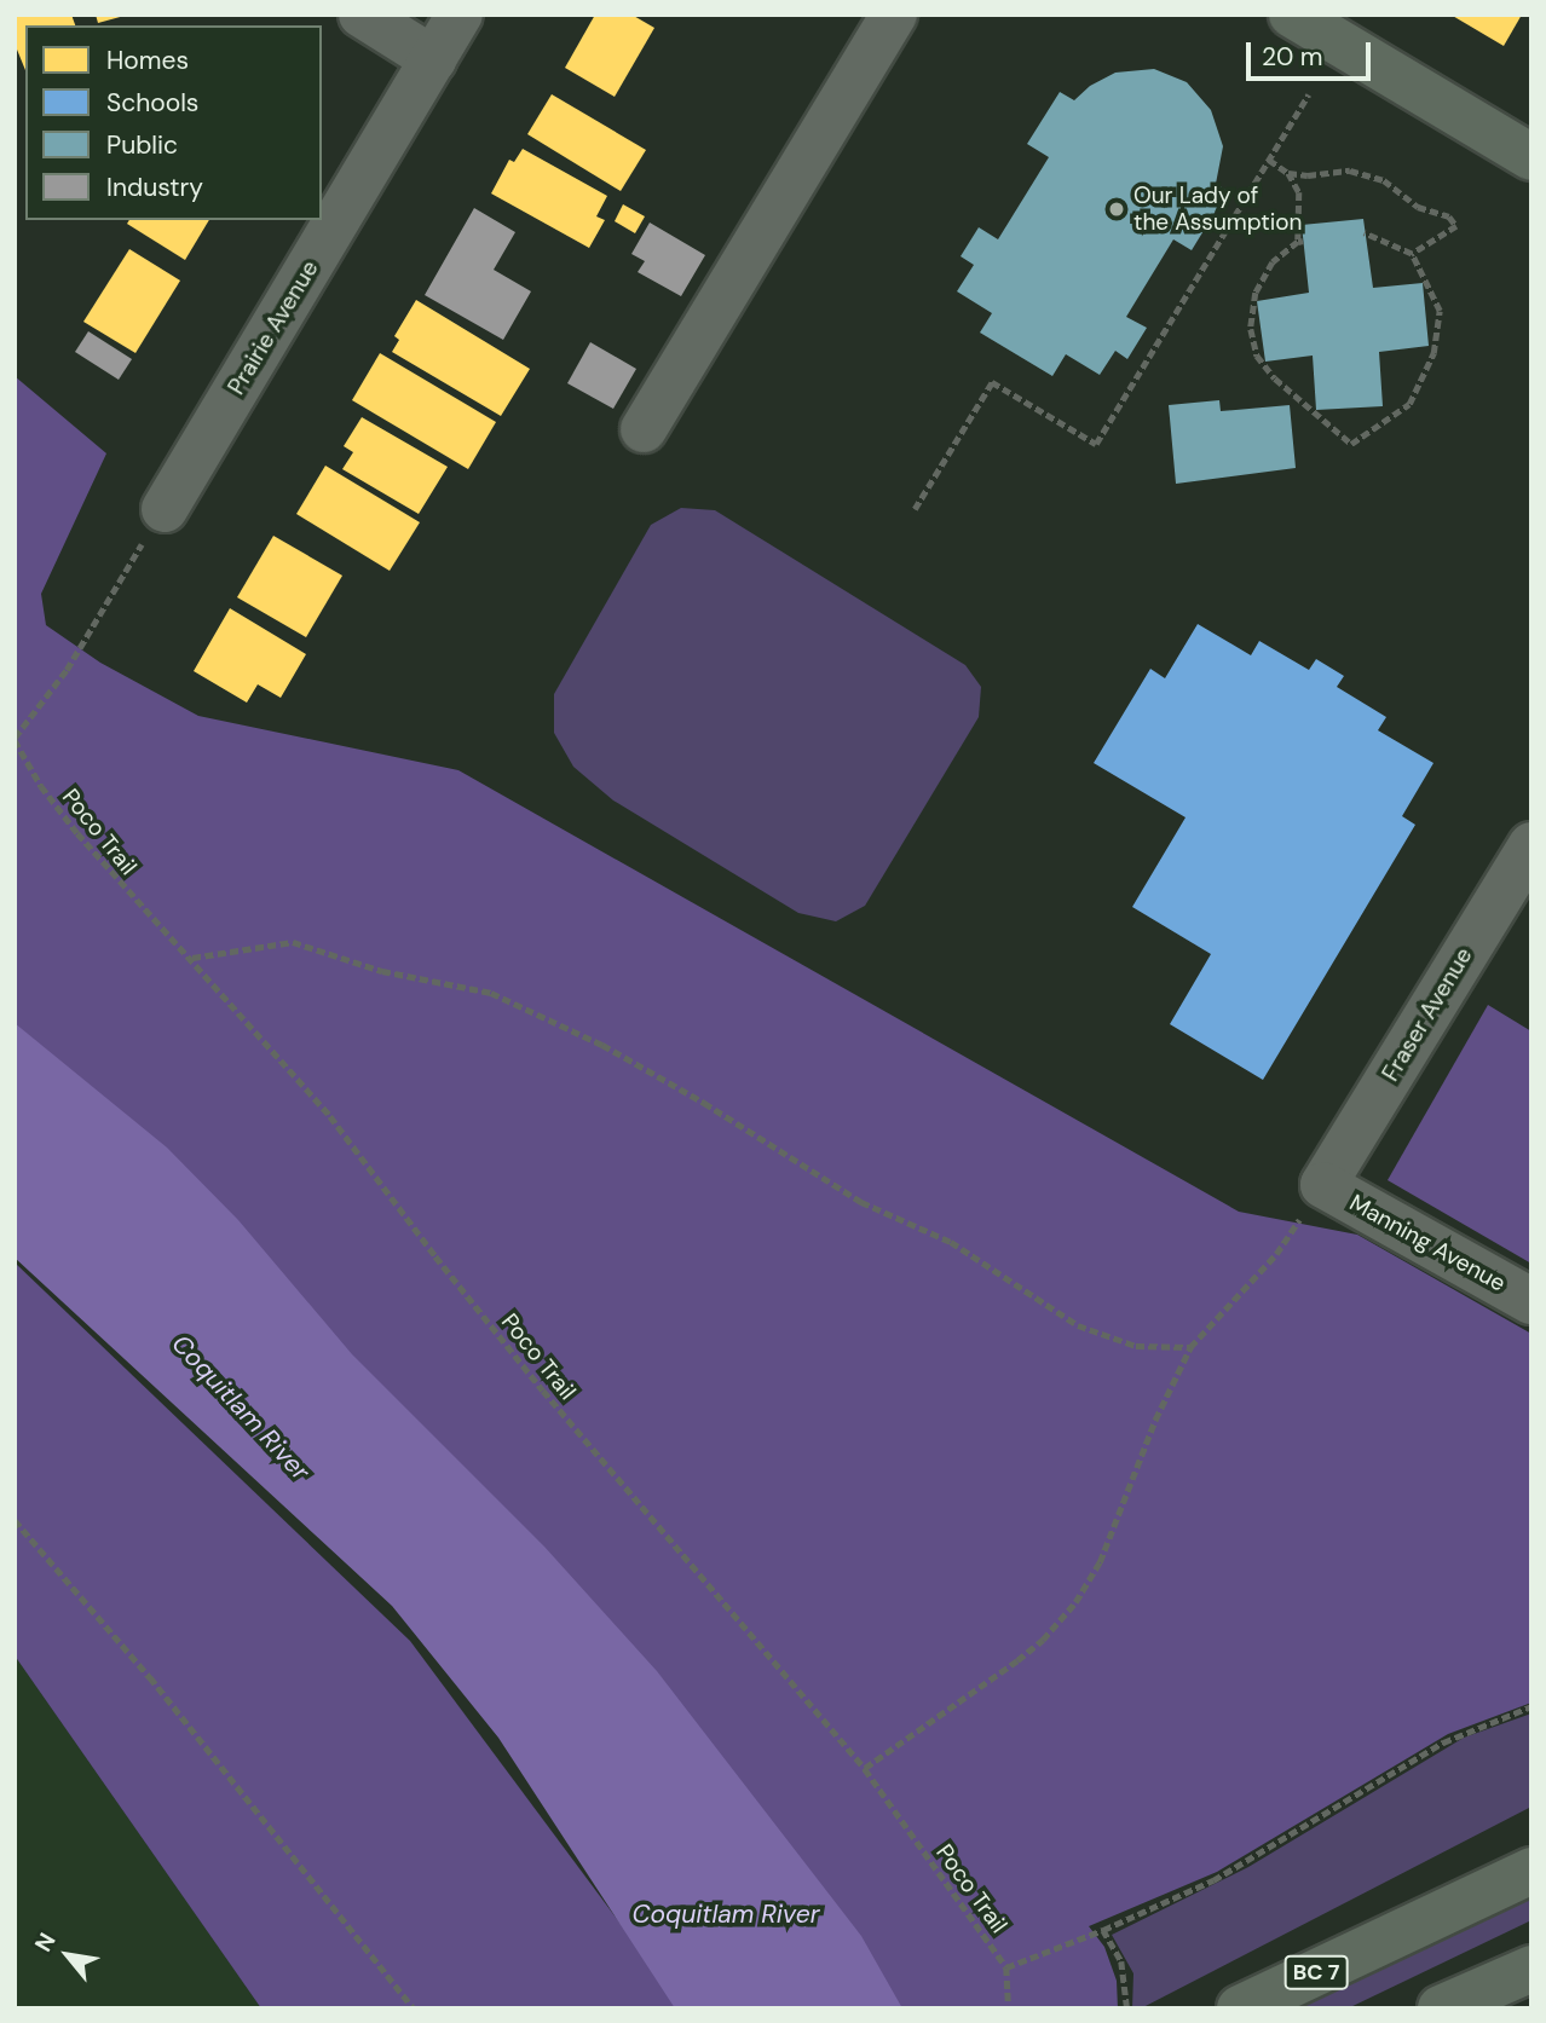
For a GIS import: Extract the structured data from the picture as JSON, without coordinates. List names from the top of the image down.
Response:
{
  "streets": {
    "main road": ["BC 7"],
    "street": ["Prairie Avenue", "Fraser Avenue", "Manning Avenue"],
    "path": ["Poco Trail"]
  },
  "crossings": [
    ["Fraser Avenue", "Manning Avenue"]
  ],
  "water": ["Coquitlam River"],
  "places": ["Our Lady of the Assumption"],
  "legend": [
    "Homes",
    "Schools",
    "Public",
    "Industry"
  ],
  "scale_bar": "20 m",
  "north": "top left"
}
